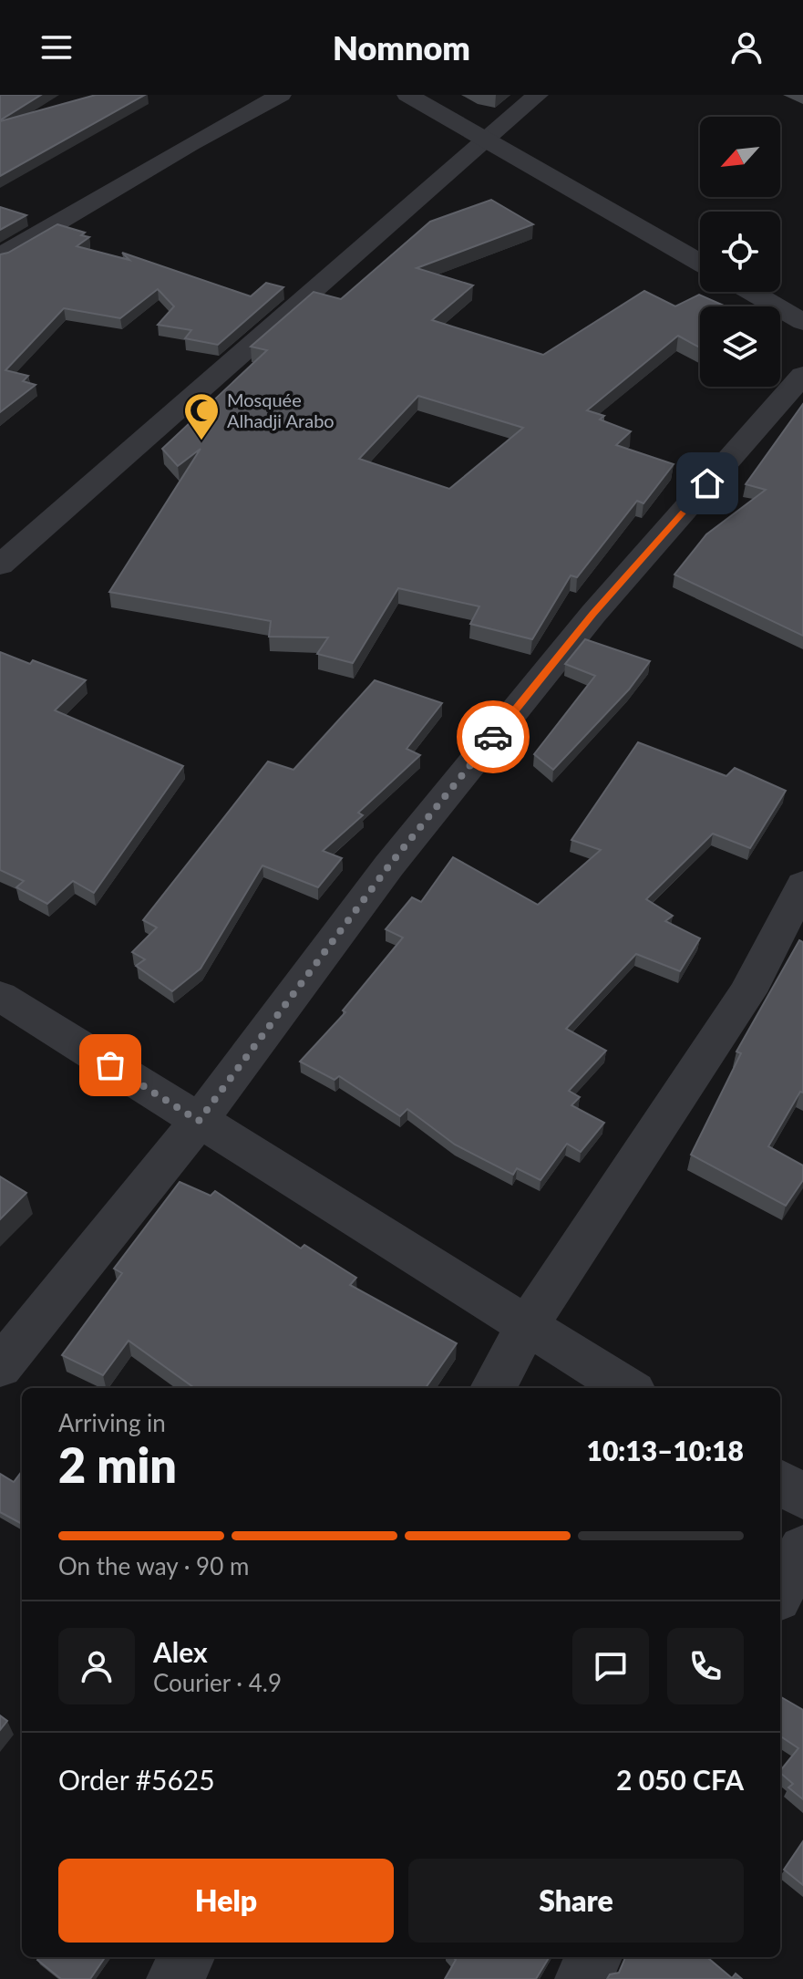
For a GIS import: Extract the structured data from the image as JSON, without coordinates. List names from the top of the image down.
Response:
{
  "places": {
    "mosque": ["Mosquée Alhadji Arabo"]
  },
  "north": "bottom left",
  "page": {
    "header": "Nomnom",
    "heading": ["2 min", "Arriving in", "10:13–10:18"],
    "panel": [
      "Alex",
      "Courier · 4.9",
      "Order #5625",
      "2 050 CFA"
    ],
    "bar": "On the way · 90 m",
    "buttons": ["Help", "Share"]
  }
}
